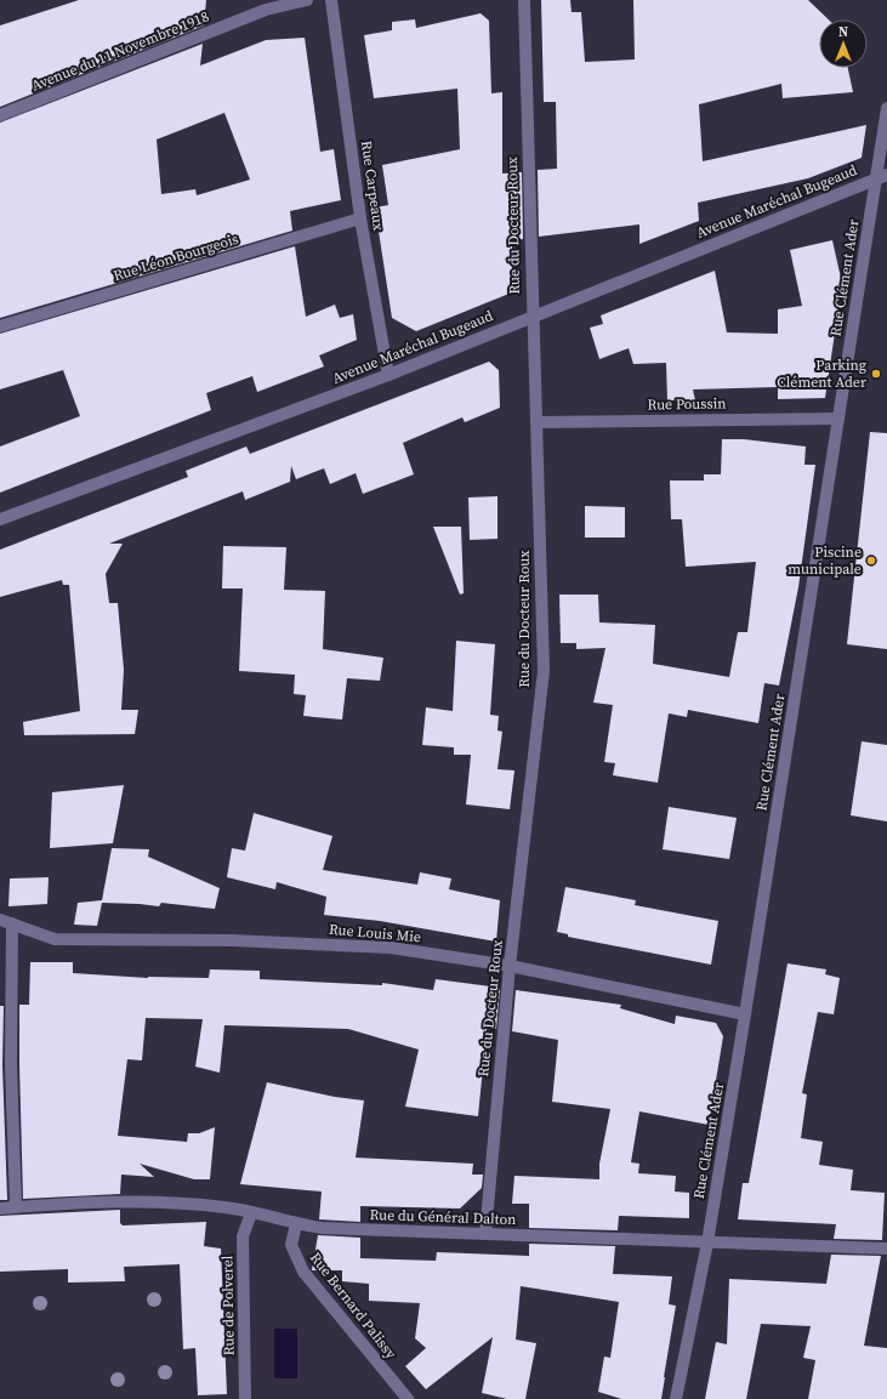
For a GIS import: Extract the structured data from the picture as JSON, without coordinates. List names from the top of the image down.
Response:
{
  "streets": {
    "street": [
      "Avenue du 11 Novembre 1918",
      "Rue Carpeaux",
      "Avenue Maréchal Bugeaud",
      "Rue du Docteur Roux",
      "Rue Léon Bourgeois",
      "Rue Clément Ader",
      "Rue Poussin",
      "Rue Louis Mie",
      "Rue du Général Dalton",
      "Rue de Polverel",
      "Rue Bernard Palissy"
    ]
  },
  "crossings": [
    ["Rue Carpeaux", "Avenue Maréchal Bugeaud"],
    ["Rue Carpeaux", "Rue Léon Bourgeois"],
    ["Avenue Maréchal Bugeaud", "Rue du Docteur Roux"],
    ["Avenue Maréchal Bugeaud", "Rue Clément Ader"],
    ["Rue du Docteur Roux", "Rue Poussin"],
    ["Rue du Docteur Roux", "Rue Louis Mie"],
    ["Rue du Docteur Roux", "Rue du Général Dalton"],
    ["Rue Clément Ader", "Rue Poussin"],
    ["Rue Clément Ader", "Rue Louis Mie"],
    ["Rue Clément Ader", "Rue du Général Dalton"],
    ["Rue du Général Dalton", "Rue de Polverel"],
    ["Rue du Général Dalton", "Rue Bernard Palissy"]
  ],
  "places": ["Parking Clément Ader", "Piscine municipale"],
  "north": "top"
}
